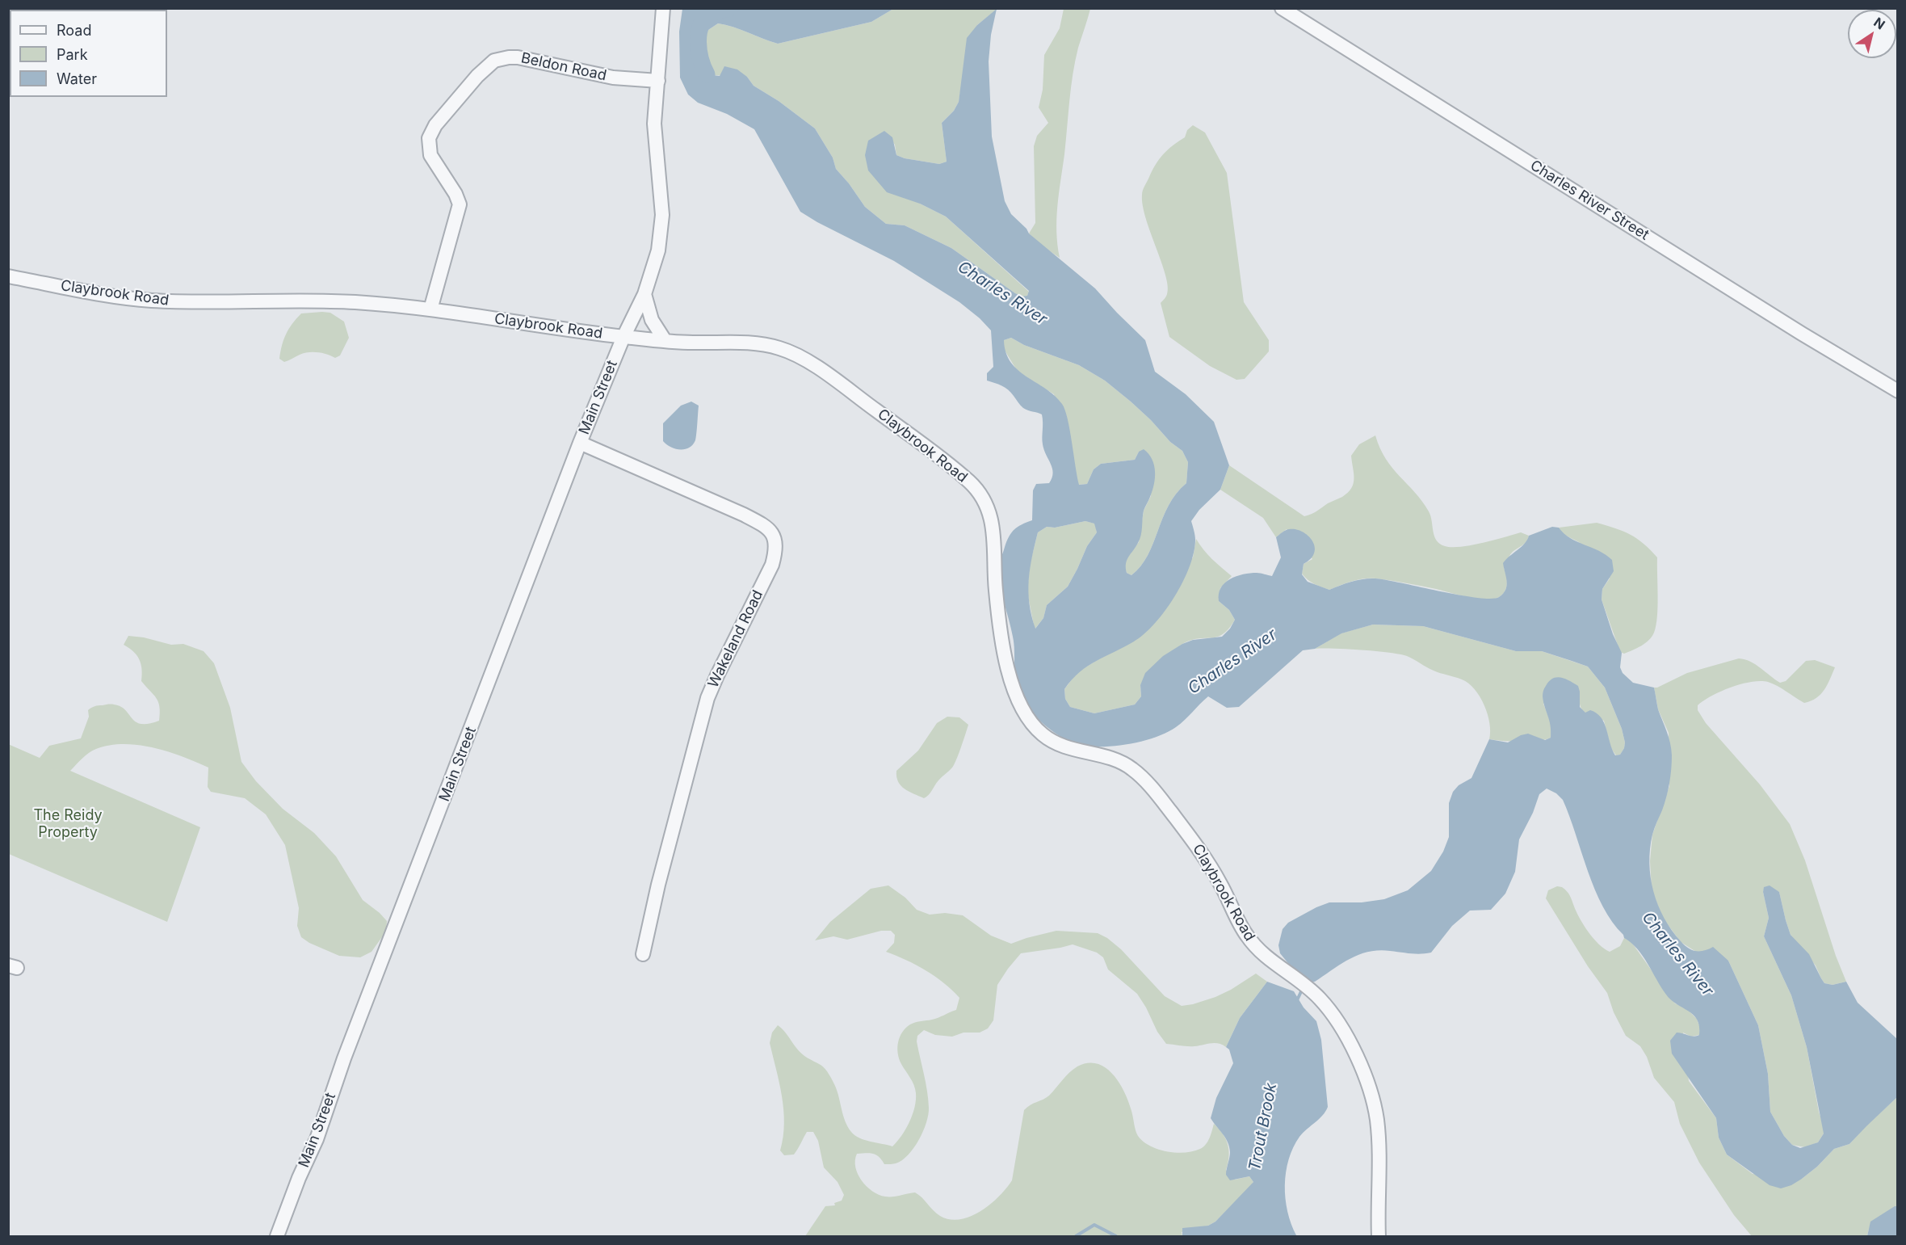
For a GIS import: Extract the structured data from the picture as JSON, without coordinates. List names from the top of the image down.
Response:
{
  "streets": {
    "street": [
      "Beldon Road",
      "Charles River Street",
      "Claybrook Road",
      "Main Street",
      "Wakeland Road"
    ]
  },
  "crossings": [
    ["Beldon Road", "Claybrook Road"],
    ["Beldon Road", "Main Street"],
    ["Claybrook Road", "Main Street"],
    ["Main Street", "Wakeland Road"]
  ],
  "water": ["Charles River", "Trout Brook"],
  "parks": ["The Reidy Property"],
  "legend": ["Road", "Park", "Water"],
  "north": "top right"
}
